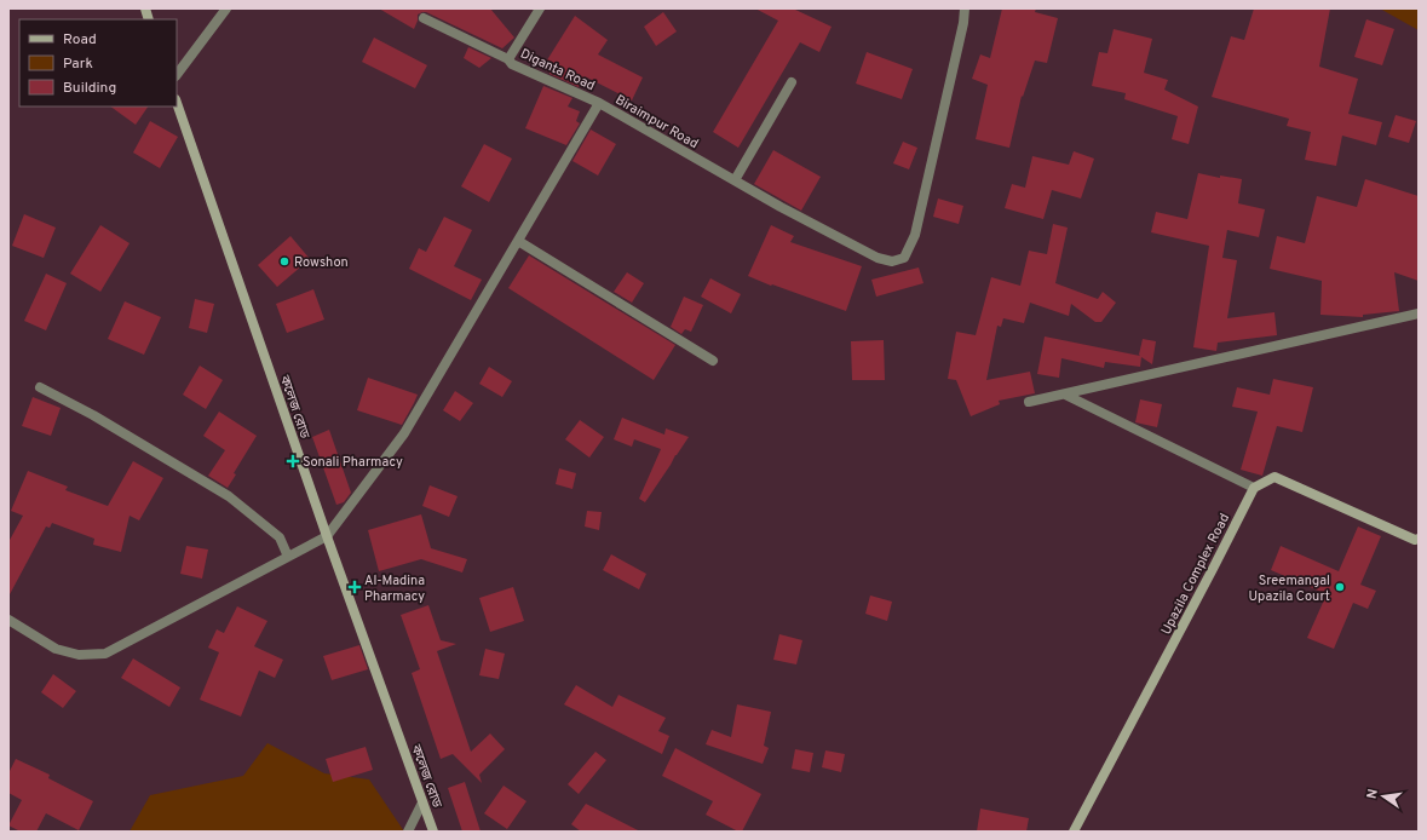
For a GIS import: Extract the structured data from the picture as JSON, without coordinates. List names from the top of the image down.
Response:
{
  "streets": {
    "main road": ["কলেজ রোড", "Upazila Complex Road"],
    "street": ["Diganta Road", "Biraimpur Road"]
  },
  "crossings": [
    ["Diganta Road", "Biraimpur Road"],
    ["Biraimpur Road", "কলেজ রোড"]
  ],
  "places": {
    "other": ["Rowshon", "Sreemangal Upazila Court"],
    "health": ["Sonali Pharmacy", "Al-Madina Pharmacy"]
  },
  "legend": ["Road", "Park", "Building"],
  "north": "left"
}
